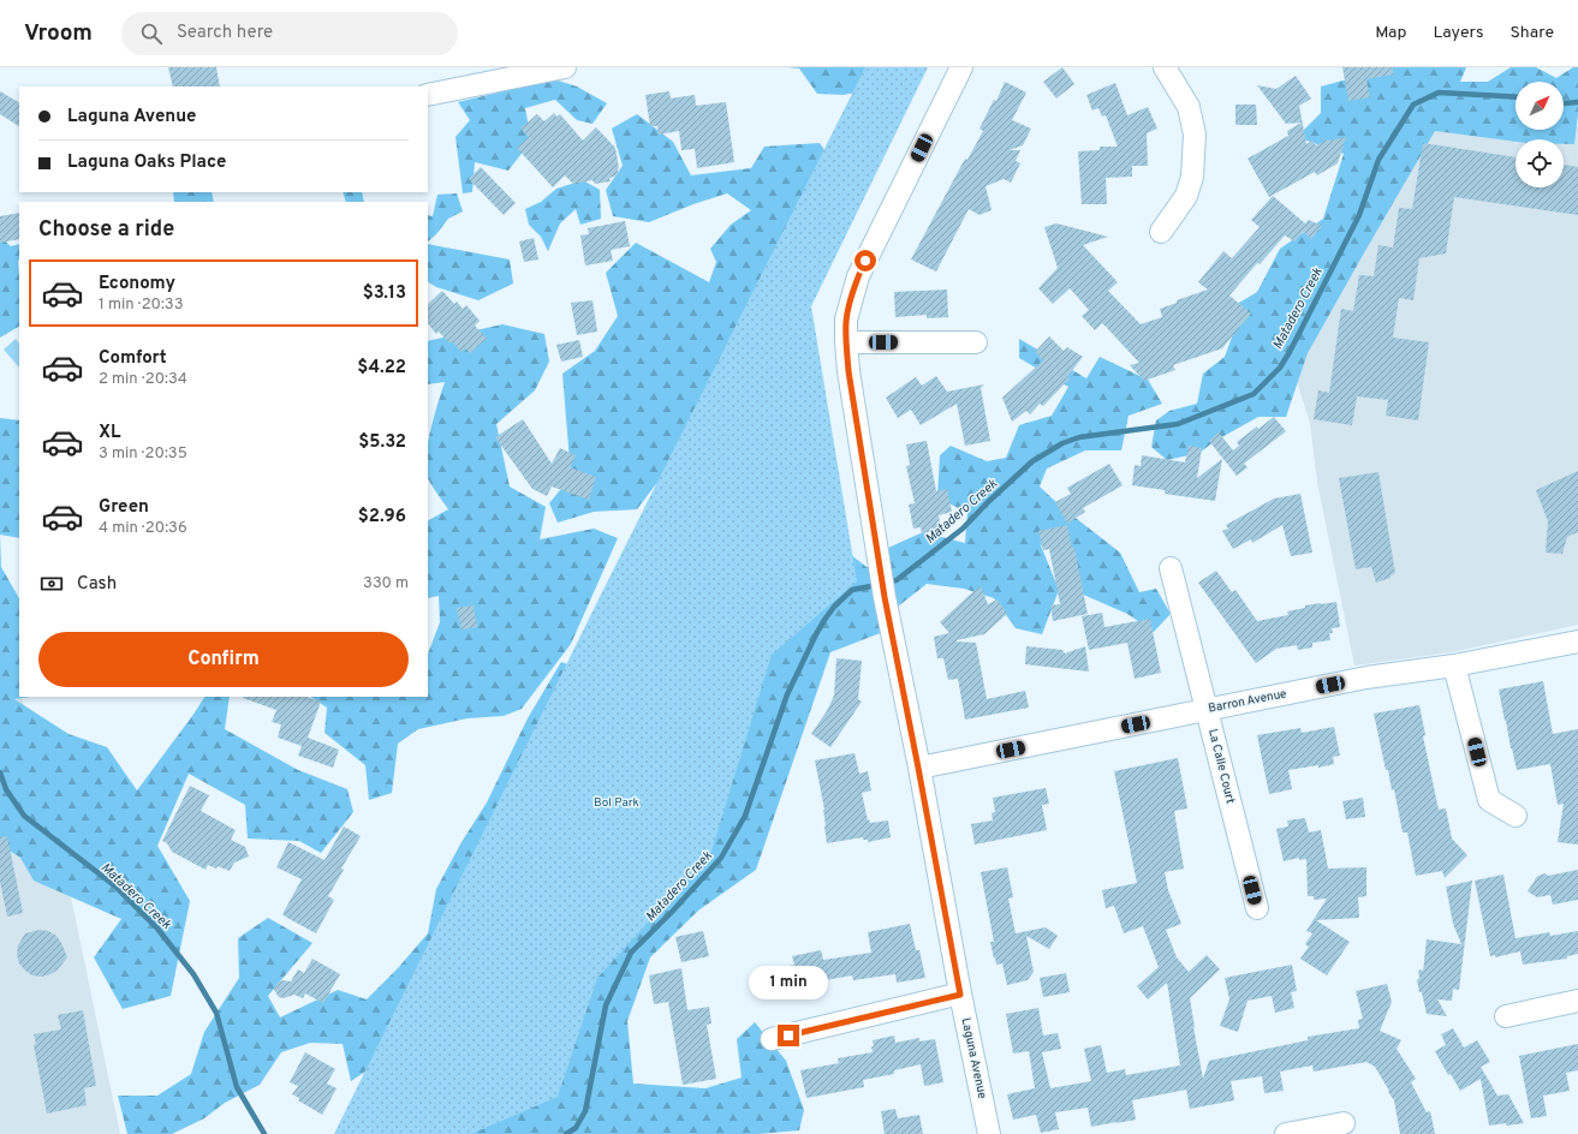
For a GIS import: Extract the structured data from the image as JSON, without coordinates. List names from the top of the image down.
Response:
{
  "streets": {
    "street": ["Barron Avenue", "La Calle Court", "Laguna Avenue"]
  },
  "crossings": [
    ["Barron Avenue", "La Calle Court"],
    ["Barron Avenue", "Laguna Avenue"]
  ],
  "water": ["Matadero Creek"],
  "parks": ["Bol Park"],
  "north": "top right",
  "page": {
    "header": "Vroom",
    "search": "Search here",
    "nav": ["Map", "Layers", "Share"],
    "banner": ["Laguna Avenue", "Laguna Oaks Place"],
    "heading": "Choose a ride",
    "list": [
      {
        "name": "Economy",
        "note": "1 min · 20:33",
        "value": "$3.13"
      },
      {
        "name": "Comfort",
        "note": "2 min · 20:34",
        "value": "$4.22"
      },
      {
        "name": "XL",
        "note": "3 min · 20:35",
        "value": "$5.32"
      },
      {
        "name": "Green",
        "note": "4 min · 20:36",
        "value": "$2.96"
      }
    ],
    "pay": ["Cash", "330 m"],
    "buttons": "Confirm",
    "bubble": "1 min"
  }
}
